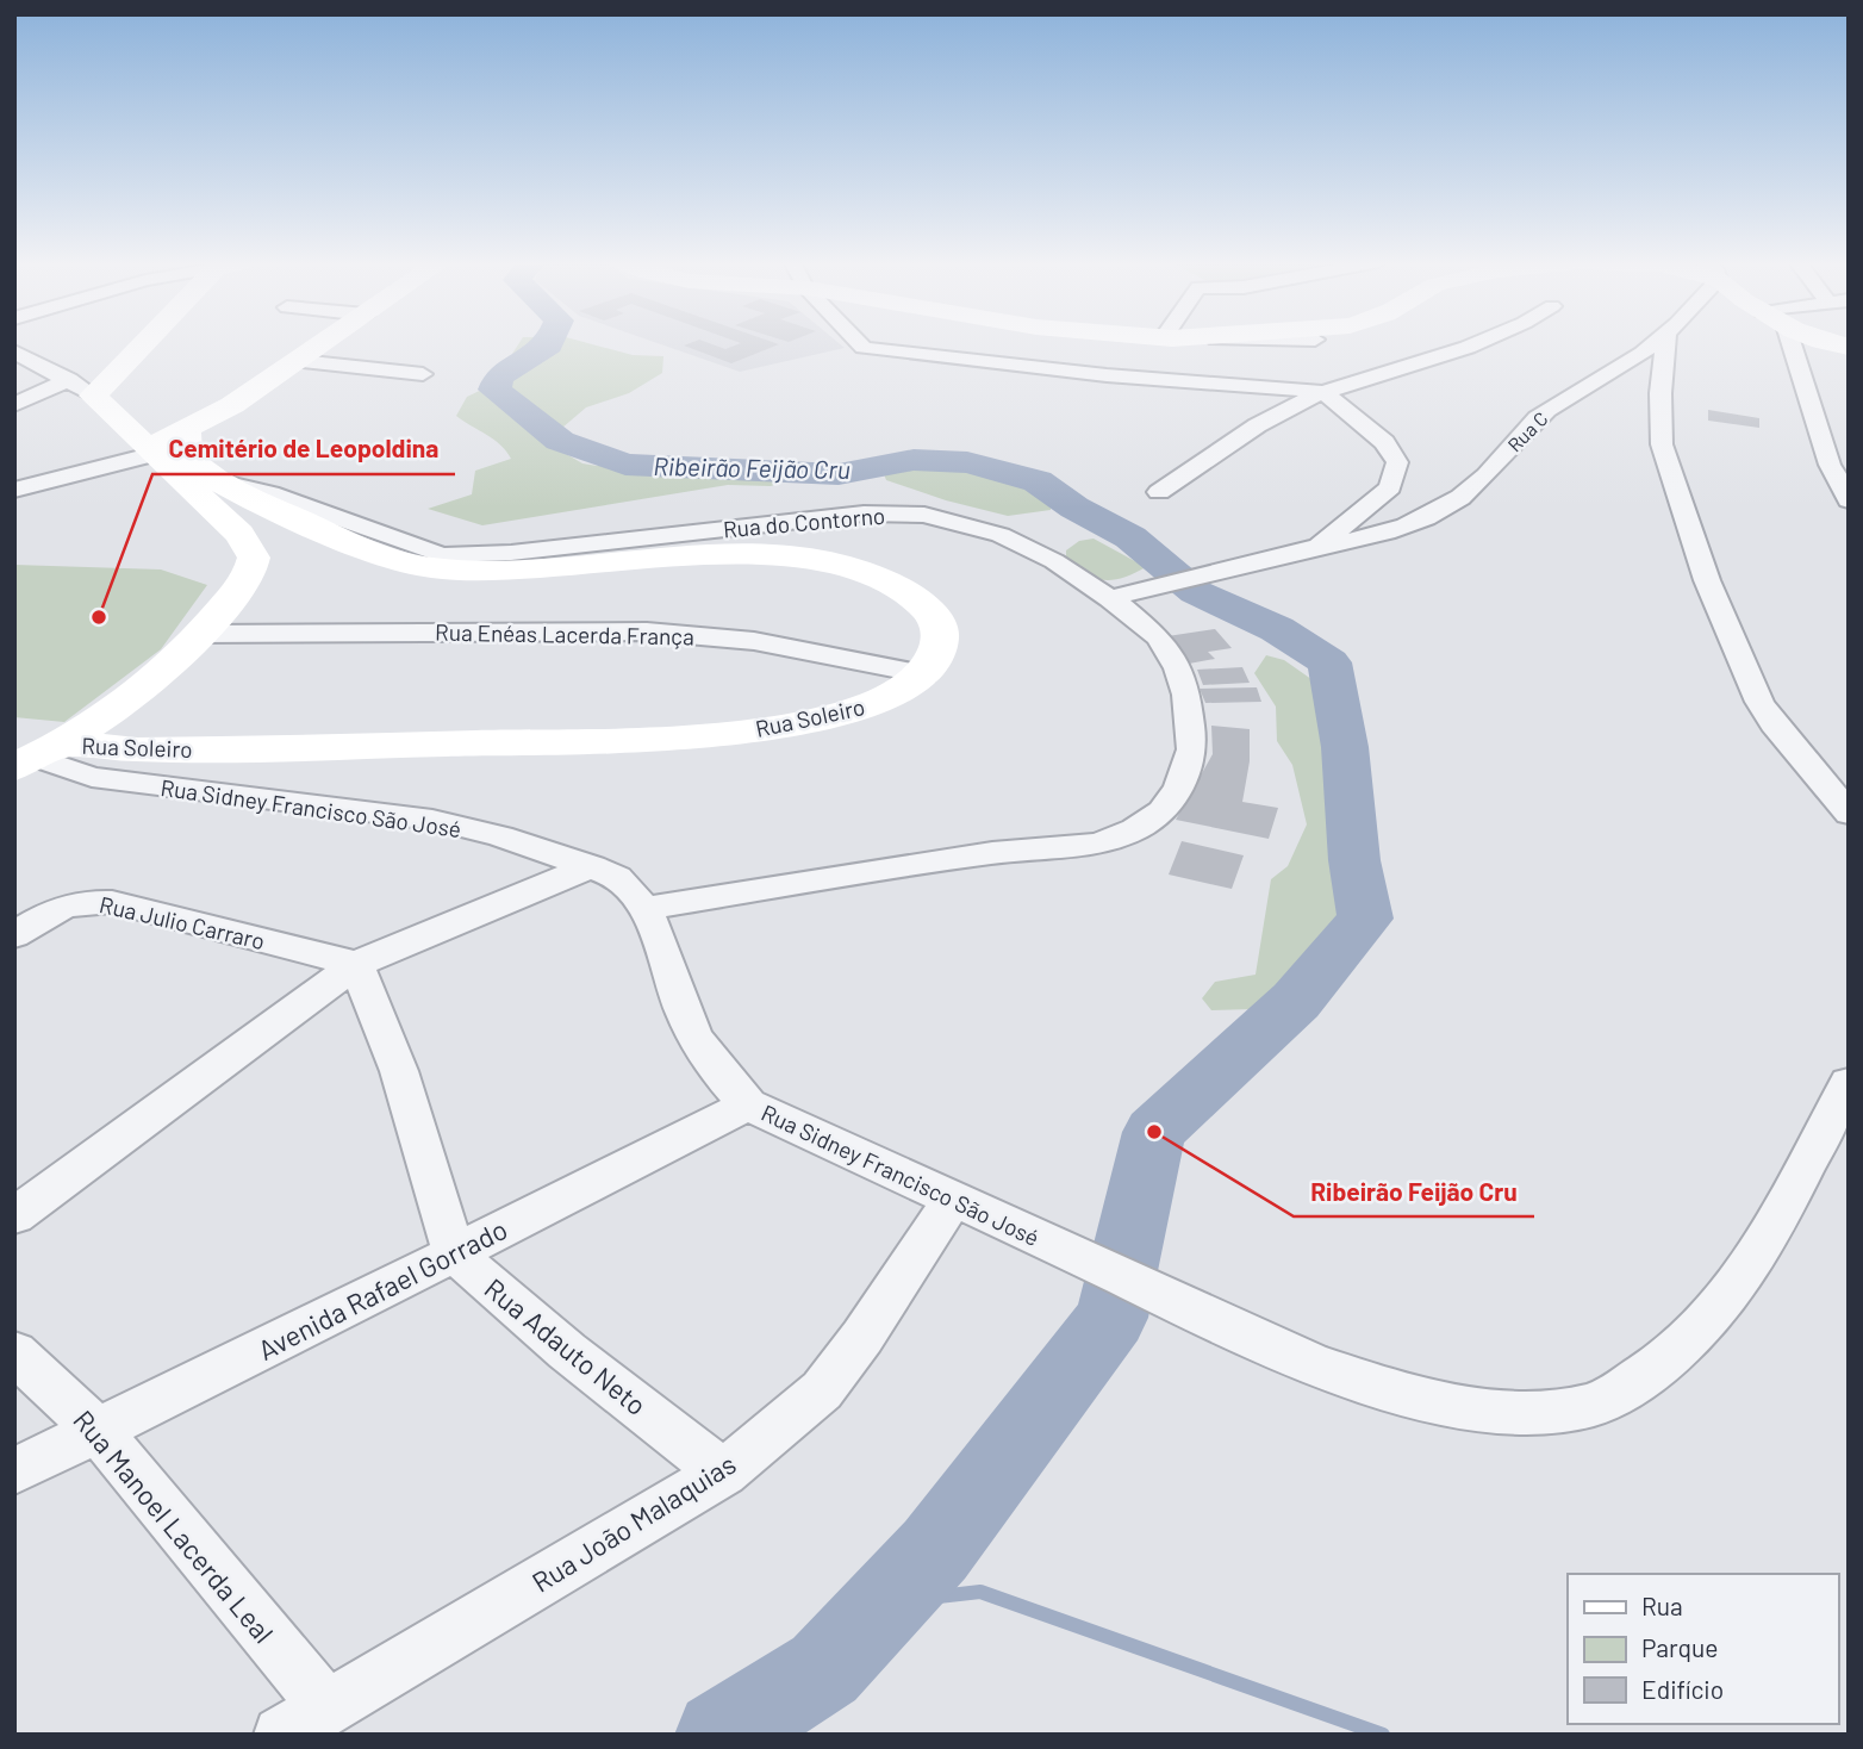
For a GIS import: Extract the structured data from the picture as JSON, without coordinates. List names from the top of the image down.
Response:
{
  "streets": {
    "street": [
      "Rua C",
      "Rua do Contorno",
      "Rua Enéas Lacerda França",
      "Rua Soleiro",
      "Rua Sidney Francisco São José",
      "Rua Julio Carraro",
      "Avenida Rafael Gorrado",
      "Rua Adauto Neto",
      "Rua João Malaquias",
      "Rua Manoel Lacerda Leal"
    ]
  },
  "crossings": [
    ["Rua C", "Rua do Contorno"],
    ["Rua do Contorno", "Rua Sidney Francisco São José"],
    ["Rua Enéas Lacerda França", "Rua Soleiro"],
    ["Rua Soleiro", "Rua Sidney Francisco São José"],
    ["Rua Sidney Francisco São José", "Avenida Rafael Gorrado"],
    ["Rua Sidney Francisco São José", "Rua João Malaquias"],
    ["Avenida Rafael Gorrado", "Rua Adauto Neto"],
    ["Avenida Rafael Gorrado", "Rua Manoel Lacerda Leal"],
    ["Rua Adauto Neto", "Rua João Malaquias"],
    ["Rua João Malaquias", "Rua Manoel Lacerda Leal"]
  ],
  "water": ["Ribeirão Feijão Cru"],
  "places": ["Cemitério de Leopoldina", "Ribeirão Feijão Cru"],
  "legend": ["Rua", "Parque", "Edifício"]
}
